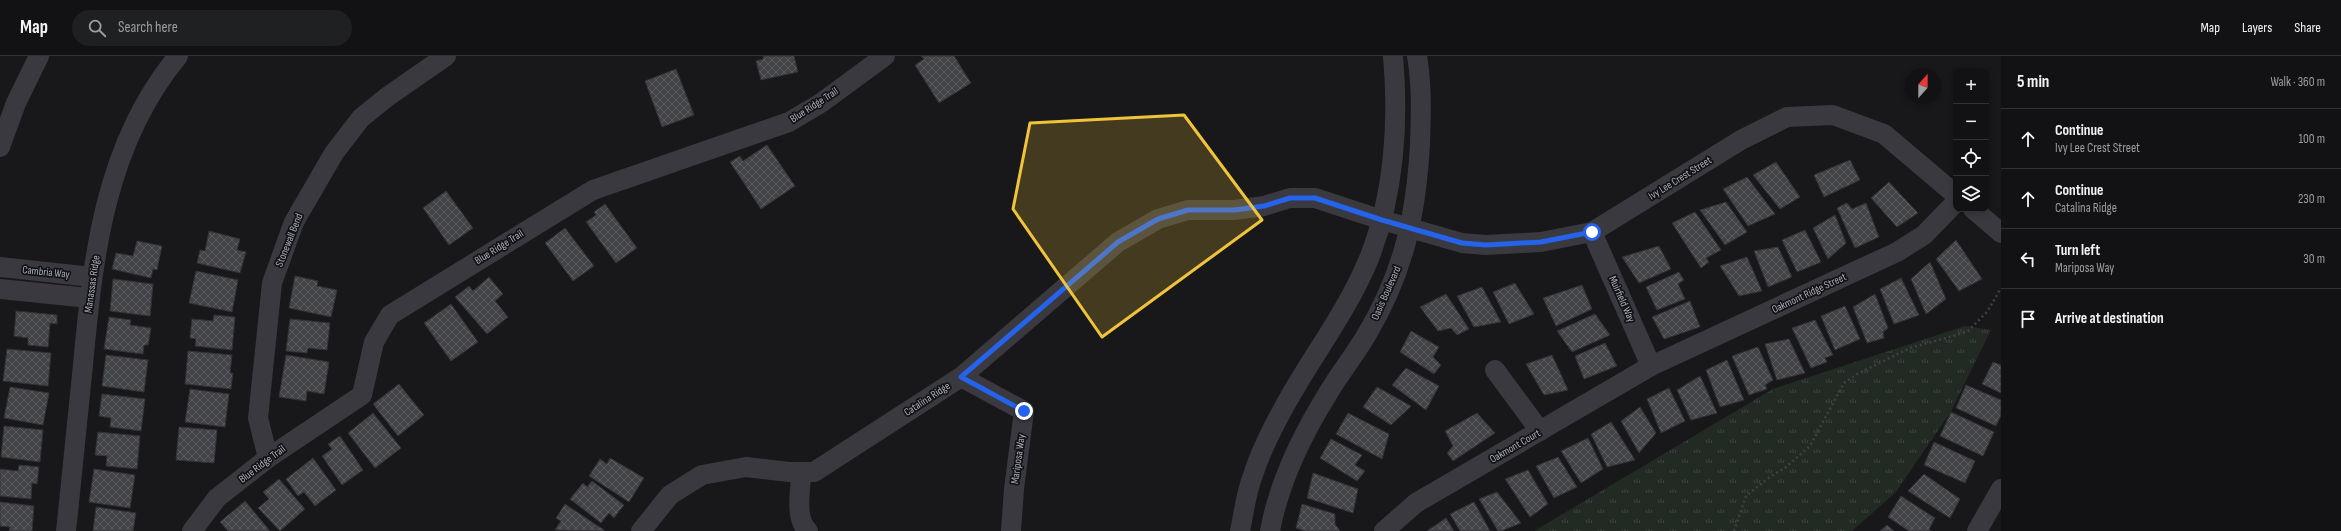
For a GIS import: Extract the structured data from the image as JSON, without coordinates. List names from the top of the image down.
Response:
{
  "streets": {
    "street": [
      "Blue Ridge Trail",
      "Ivy Lee Crest Street",
      "Stonewall Bend",
      "Cambria Way",
      "Manassas Ridge",
      "Oasis Boulevard",
      "Oakmont Ridge Street",
      "Muirfield Way",
      "Catalina Ridge",
      "Oakmont Court",
      "Mariposa Way"
    ]
  },
  "crossings": [
    ["Blue Ridge Trail", "Stonewall Bend"],
    ["Ivy Lee Crest Street", "Oasis Boulevard"],
    ["Ivy Lee Crest Street", "Muirfield Way"],
    ["Ivy Lee Crest Street", "Catalina Ridge"],
    ["Cambria Way", "Manassas Ridge"],
    ["Oakmont Ridge Street", "Muirfield Way"],
    ["Oakmont Ridge Street", "Oakmont Court"],
    ["Muirfield Way", "Oakmont Court"],
    ["Catalina Ridge", "Mariposa Way"]
  ],
  "north": "top",
  "page": {
    "header": "Map",
    "search": "Search here",
    "nav": ["Map", "Layers", "Share"],
    "heading": ["5 min", "Walk · 360 m"],
    "map_buttons": ["+", "−"],
    "list": [
      ["Continue", "Ivy Lee Crest Street", "100 m"],
      ["Continue", "Catalina Ridge", "230 m"],
      ["Turn left", "Mariposa Way", "30 m"],
      "Arrive at destination"
    ]
  }
}
